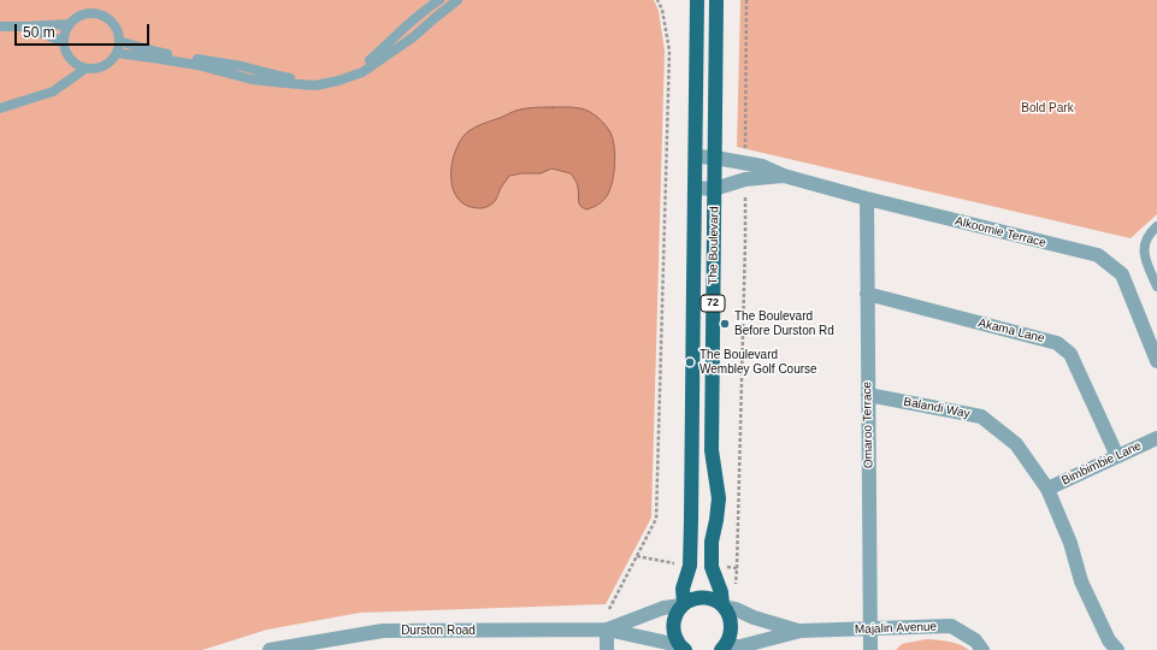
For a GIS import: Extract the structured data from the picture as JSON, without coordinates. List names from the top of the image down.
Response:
{
  "streets": {
    "main road": ["The Boulevard", "72"],
    "street": [
      "Alkoomie Terrace",
      "Akama Lane",
      "Balandi Way",
      "Omaroo Terrace",
      "Bimbimbie Lane",
      "Majalin Avenue",
      "Durston Road"
    ]
  },
  "crossings": [
    ["Alkoomie Terrace", "The Boulevard"],
    ["Alkoomie Terrace", "Omaroo Terrace"],
    ["The Boulevard", "Majalin Avenue"],
    ["The Boulevard", "Durston Road"],
    ["Akama Lane", "Omaroo Terrace"],
    ["Akama Lane", "Bimbimbie Lane"],
    ["Balandi Way", "Omaroo Terrace"],
    ["Balandi Way", "Bimbimbie Lane"],
    ["Omaroo Terrace", "Majalin Avenue"]
  ],
  "parks": ["Bold Park"],
  "places": ["The Boulevard Before Durston Rd", "The Boulevard Wembley Golf Course"],
  "scale_bar": "50 m"
}
